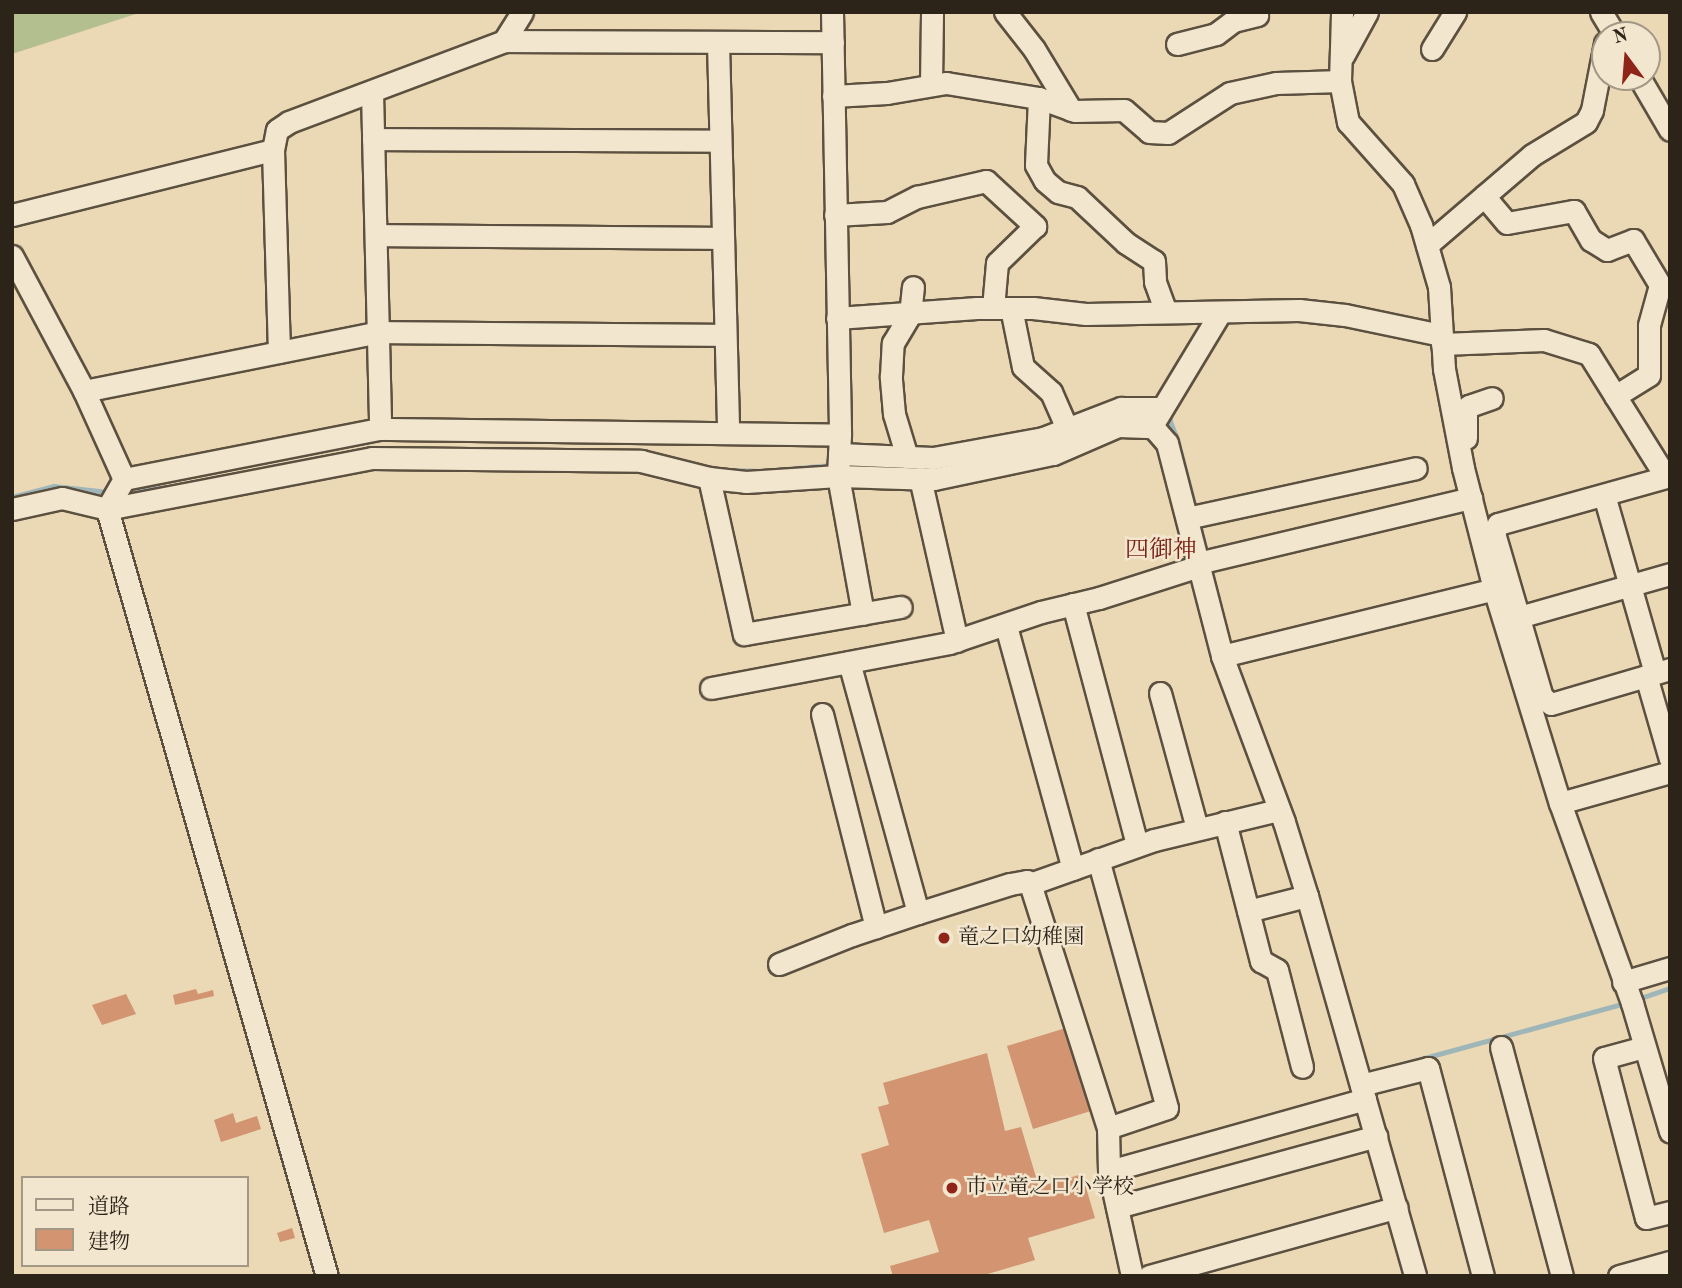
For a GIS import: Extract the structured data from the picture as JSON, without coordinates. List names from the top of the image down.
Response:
{
  "districts": ["四御神"],
  "places": ["竜之口幼稚園", "市立竜之口小学校"],
  "legend": ["道路", "建物"],
  "north": "top"
}
